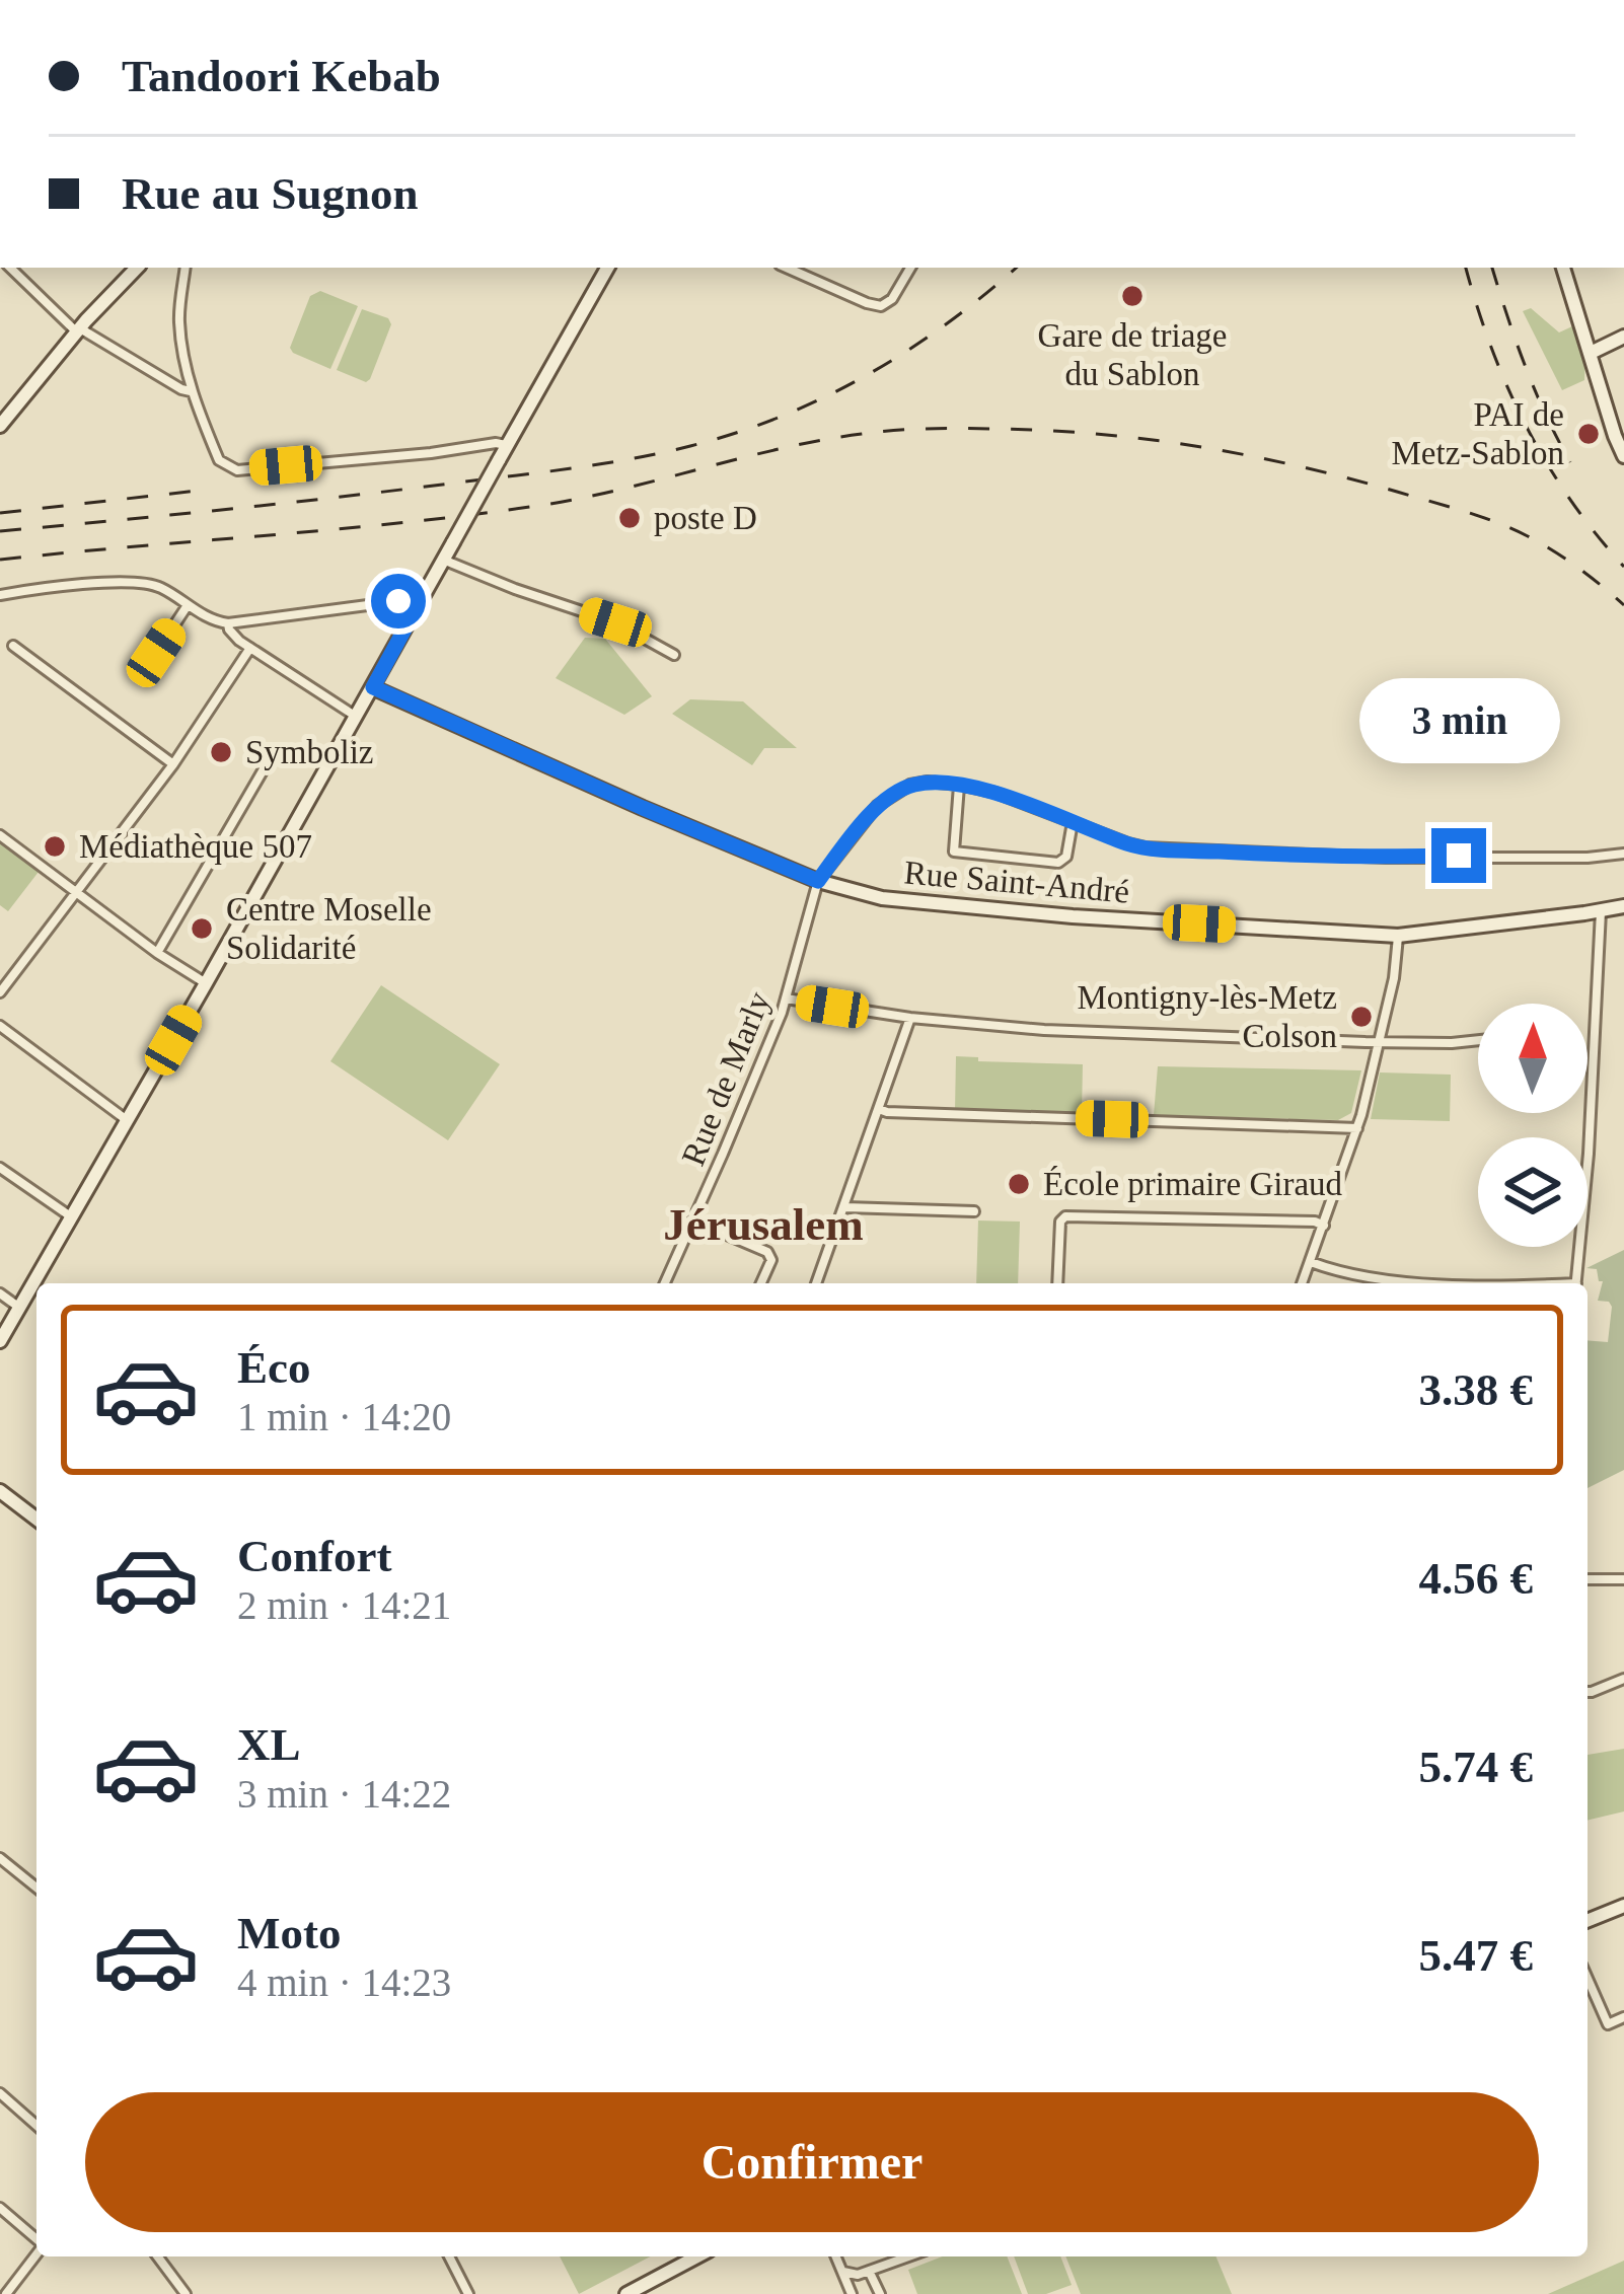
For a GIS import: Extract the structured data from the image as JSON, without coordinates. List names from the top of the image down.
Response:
{
  "streets": {
    "street": ["Rue Saint-André", "Rue de Marly"]
  },
  "crossings": [
    ["Rue Saint-André", "Rue de Marly"]
  ],
  "districts": ["Jérusalem"],
  "places": [
    "Gare de triage du Sablon",
    "PAI de Metz-Sablon",
    "poste D",
    "Symboliz",
    "Médiathèque 507",
    "Centre Moselle Solidarité",
    "Montigny-lès-Metz Colson",
    "École primaire Giraud"
  ],
  "north": "top",
  "page": {
    "banner": ["Tandoori Kebab", "Rue au Sugnon"],
    "bubble": "3 min",
    "list": [
      {
        "name": "Éco",
        "note": "1 min · 14:20",
        "value": "3.38 €"
      },
      {
        "name": "Confort",
        "note": "2 min · 14:21",
        "value": "4.56 €"
      },
      {
        "name": "XL",
        "note": "3 min · 14:22",
        "value": "5.74 €"
      },
      {
        "name": "Moto",
        "note": "4 min · 14:23",
        "value": "5.47 €"
      }
    ],
    "buttons": "Confirmer"
  }
}
